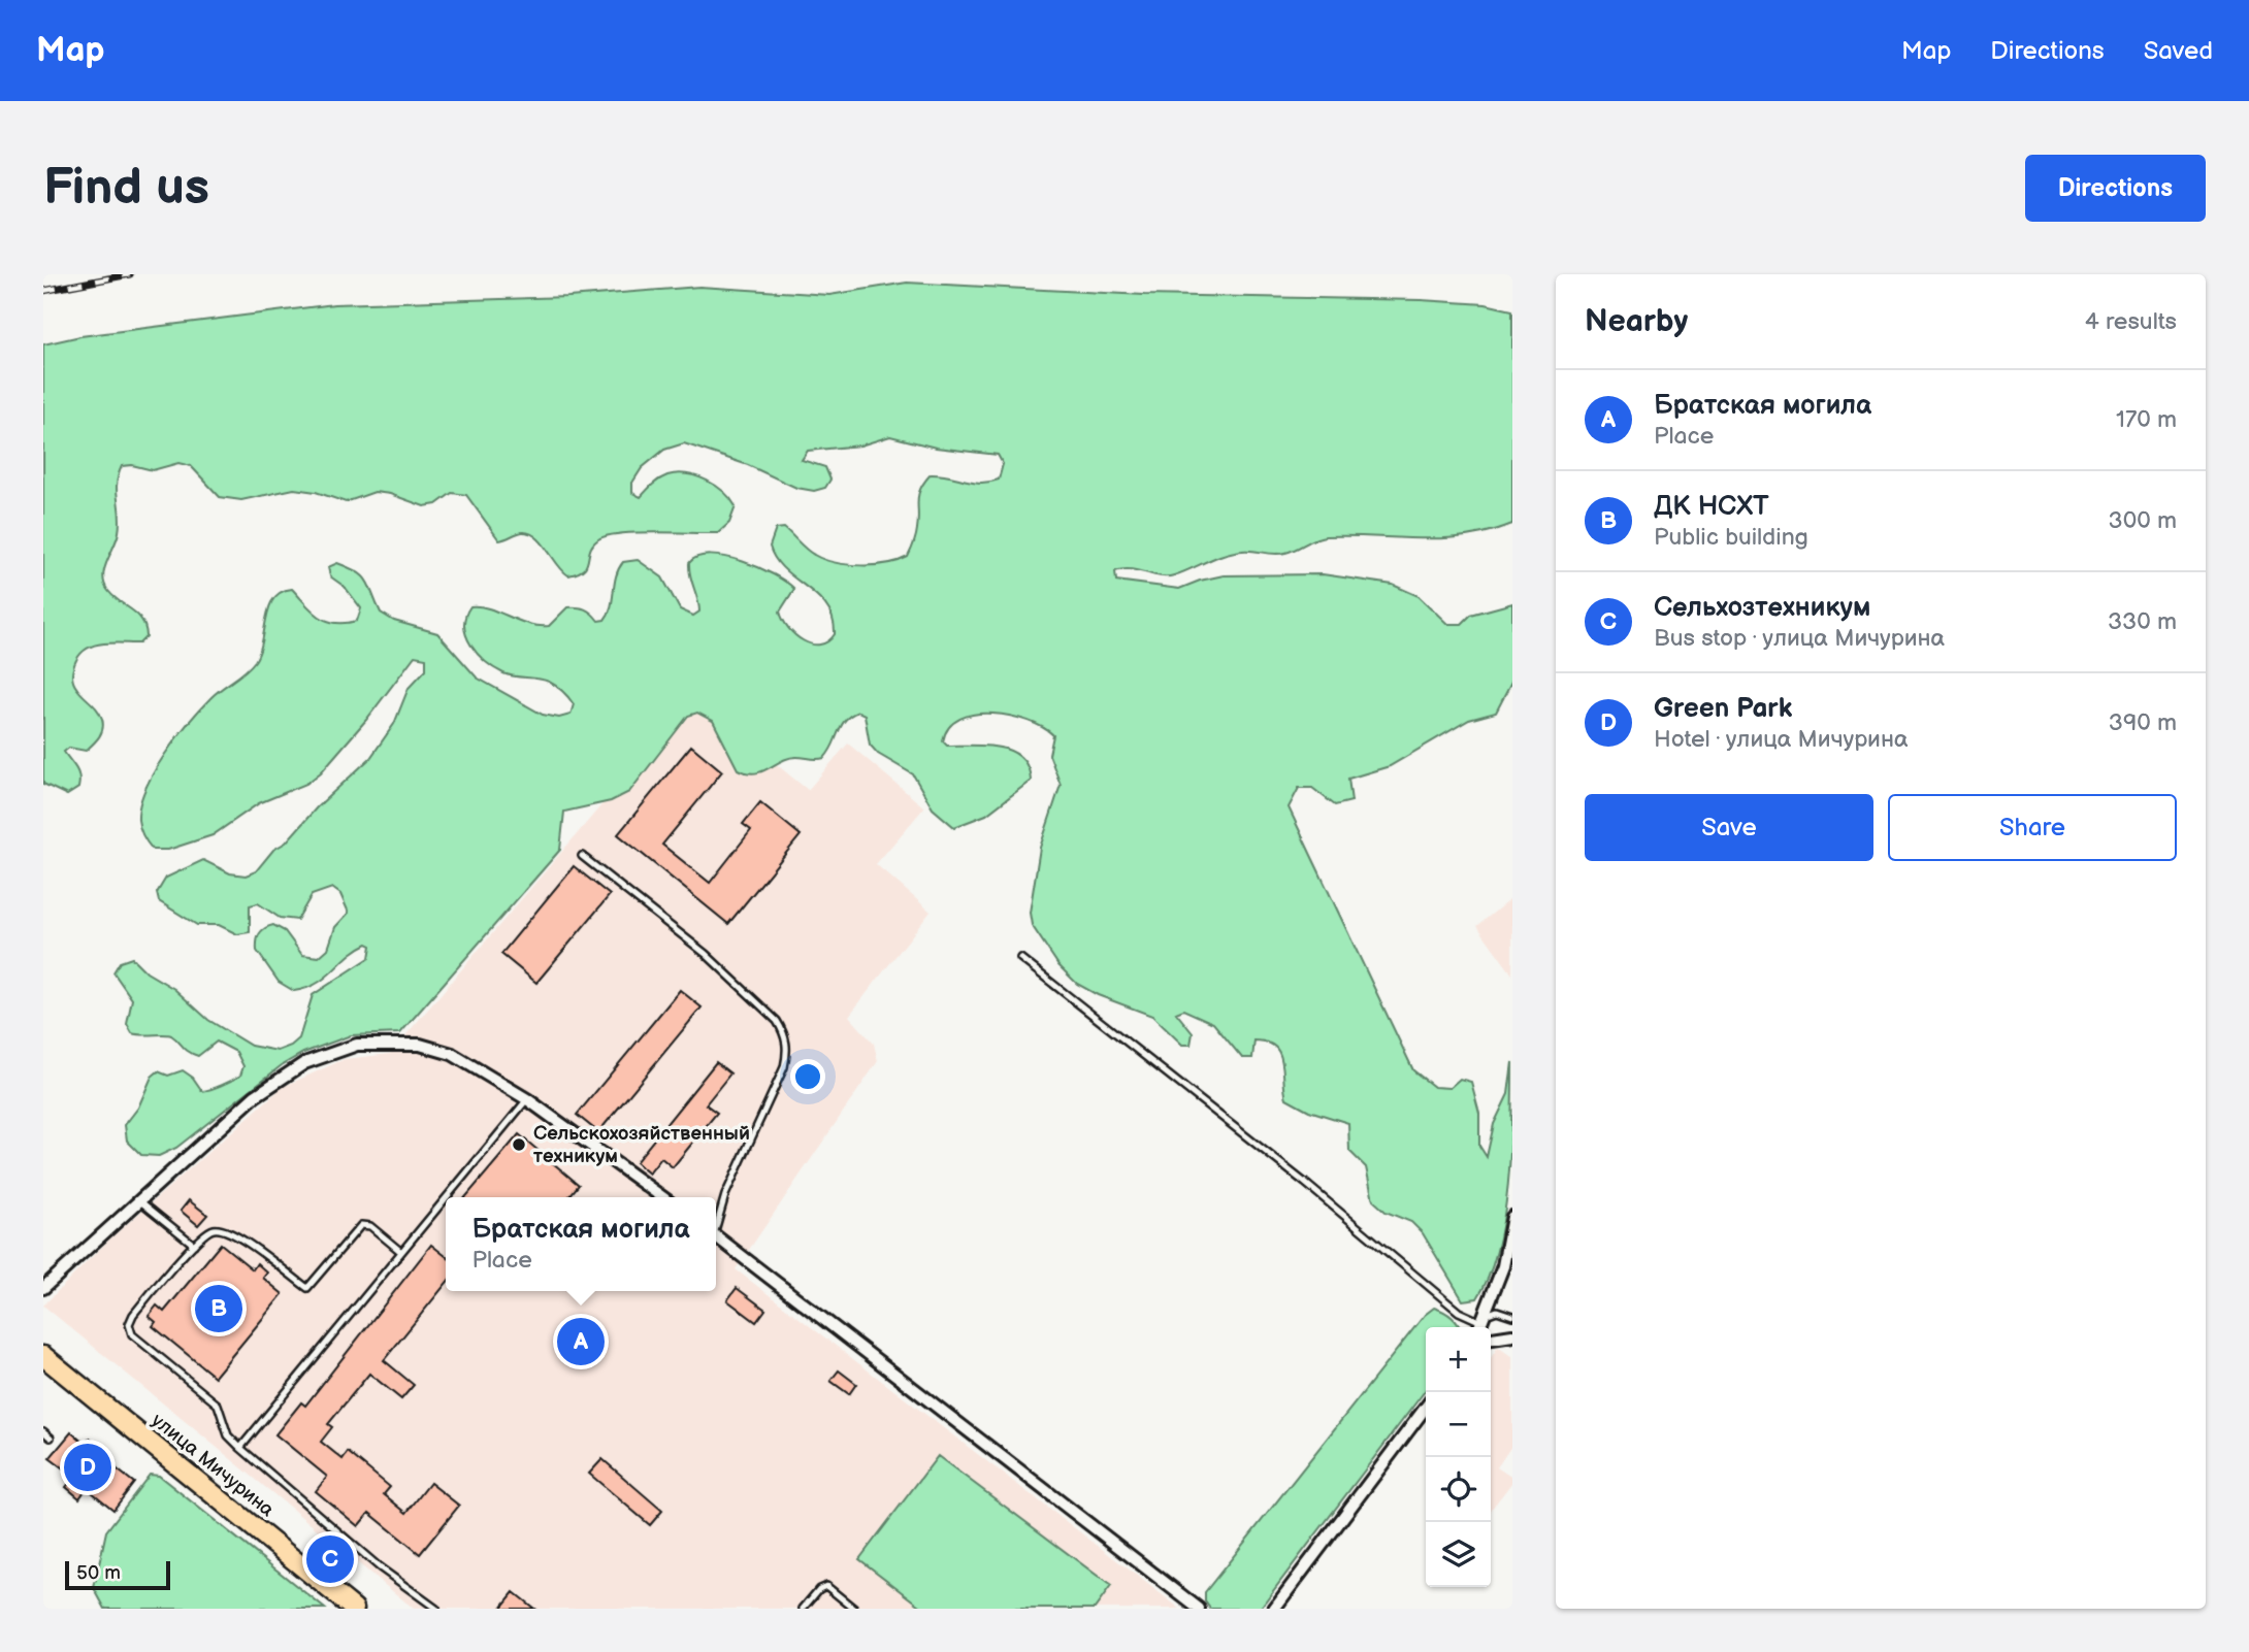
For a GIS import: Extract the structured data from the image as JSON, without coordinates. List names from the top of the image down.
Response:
{
  "streets": {
    "main road": ["улица Мичурина"]
  },
  "places": ["Сельскохозяйственный техникум"],
  "scale_bar": "50 m",
  "page": {
    "header": "Map",
    "nav": ["Map", "Directions", "Saved"],
    "buttons": [
      "Directions",
      ["Save", "Share"]
    ],
    "title": "Find us",
    "heading": ["Nearby", "4 results"],
    "list": [
      {
        "mark": "A",
        "name": "Братская могила",
        "note": "Place",
        "value": "170 m"
      },
      {
        "mark": "B",
        "name": "ДК НСХТ",
        "note": "Public building",
        "value": "300 m"
      },
      {
        "mark": "C",
        "name": "Сельхозтехникум",
        "note": "Bus stop · улица Мичурина",
        "value": "330 m"
      },
      {
        "mark": "D",
        "name": "Green Park",
        "note": "Hotel · улица Мичурина",
        "value": "390 m"
      }
    ],
    "popup": ["Братская могила", "Place"],
    "pins": [
      "B",
      "A",
      "D",
      "C"
    ],
    "map_buttons": ["+", "−"],
    "scale": "50 m"
  }
}
